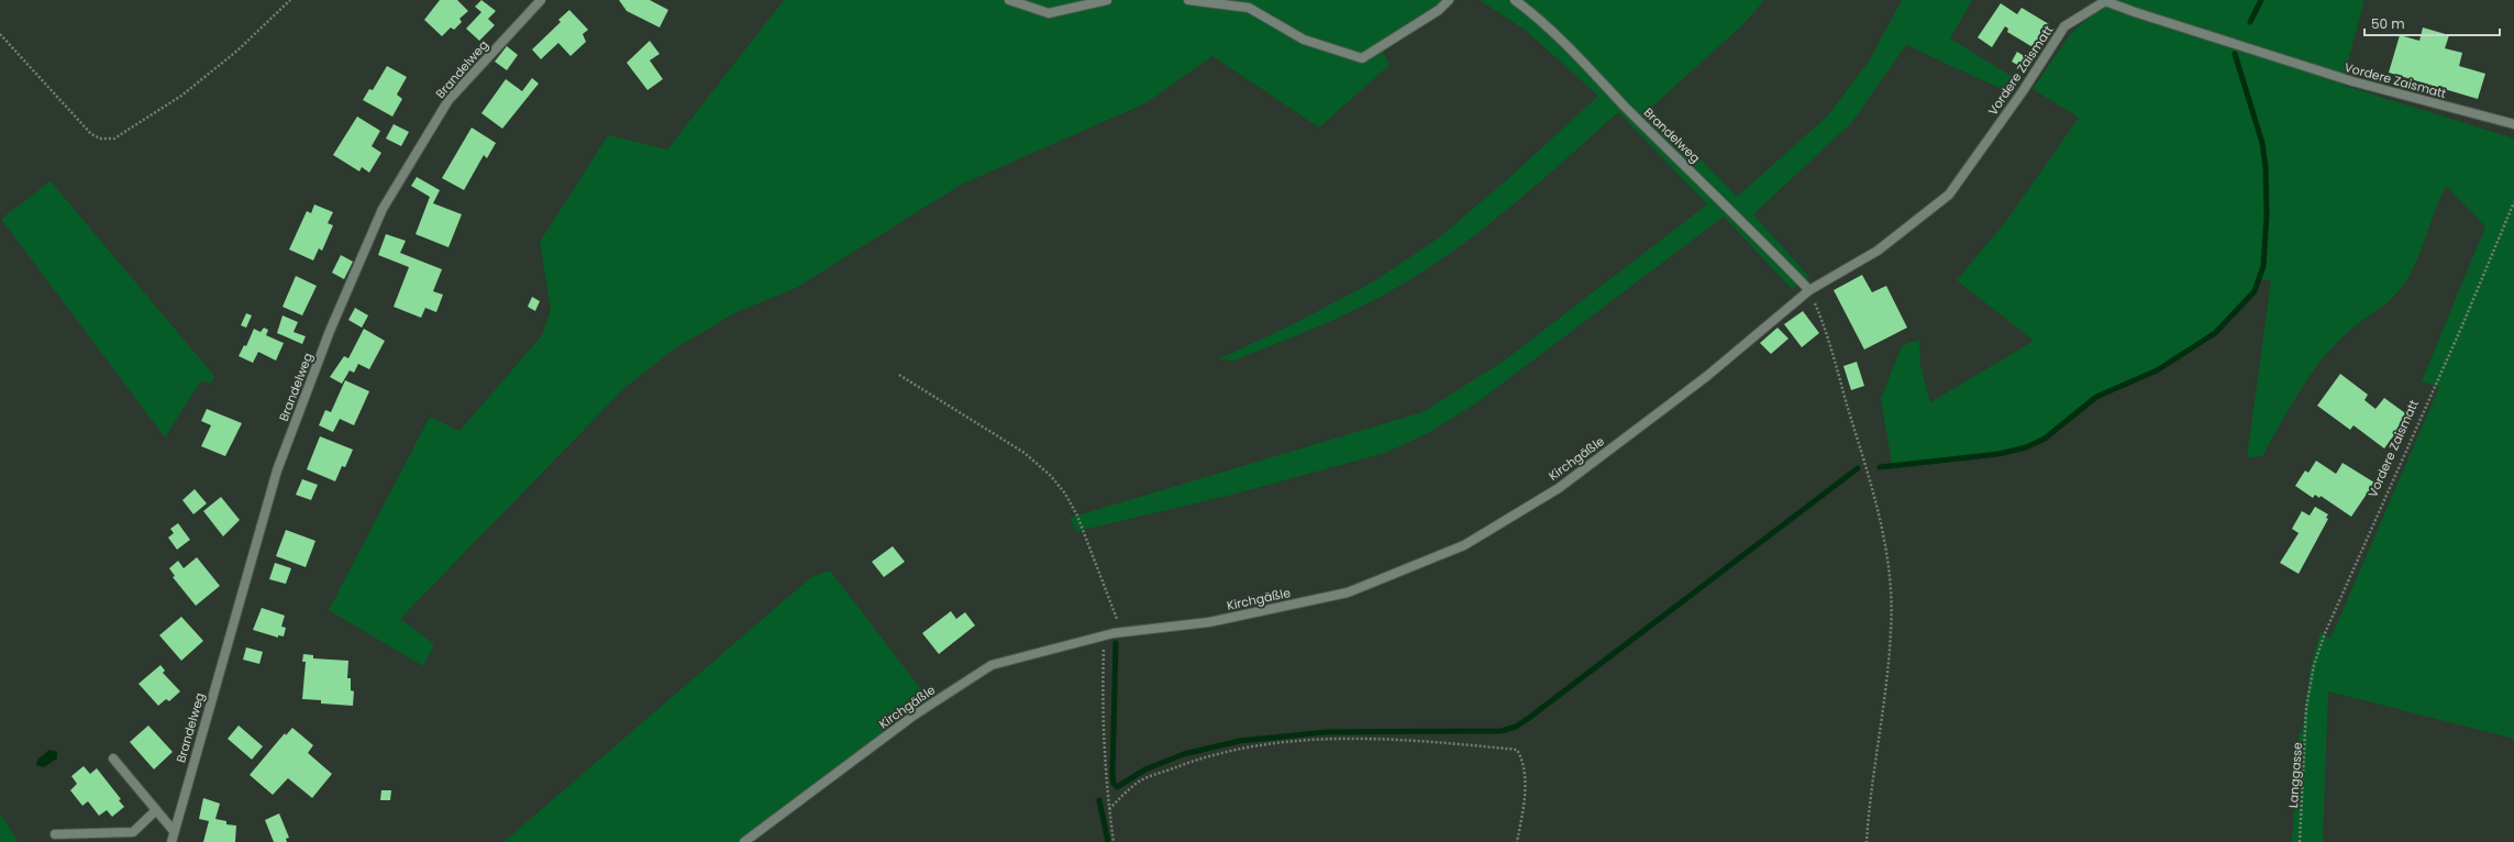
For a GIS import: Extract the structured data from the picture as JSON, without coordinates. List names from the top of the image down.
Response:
{
  "streets": {
    "street": ["Brandelweg", "Vordere Zaismatt", "Kirchgäßle"],
    "path": ["Langgasse"]
  },
  "crossings": [
    ["Brandelweg", "Vordere Zaismatt"],
    ["Vordere Zaismatt", "Kirchgäßle"],
    ["Vordere Zaismatt", "Langgasse"]
  ],
  "scale_bar": "50 m"
}
